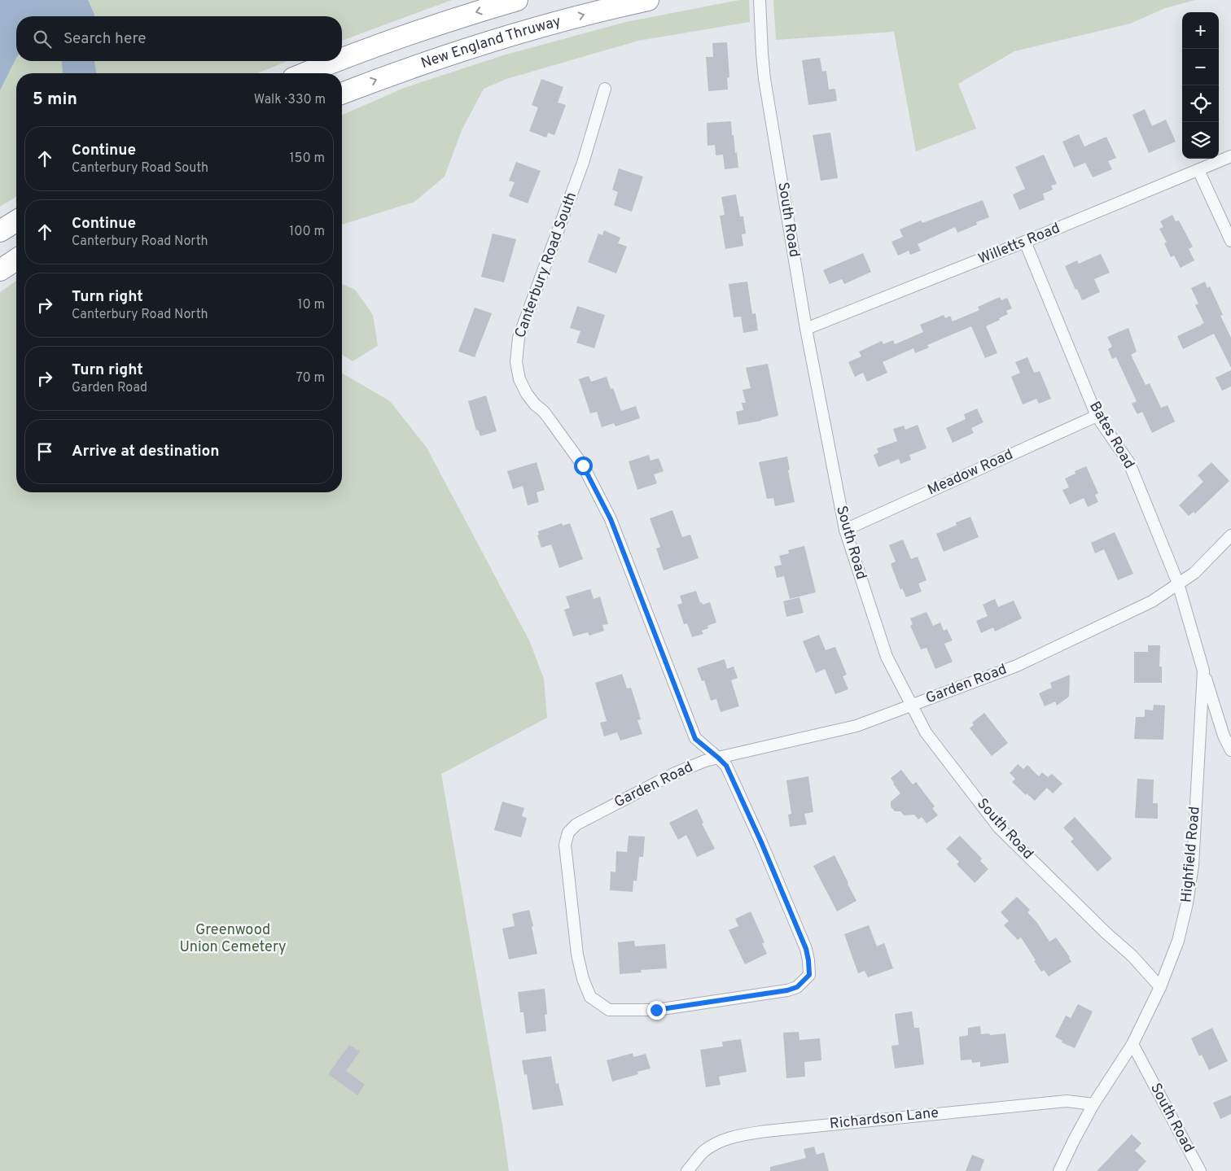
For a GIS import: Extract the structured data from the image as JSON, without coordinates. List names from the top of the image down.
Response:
{
  "streets": {
    "highway": ["New England Thruway"],
    "street": [
      "South Road",
      "Willetts Road",
      "Canterbury Road South",
      "Bates Road",
      "Meadow Road",
      "Garden Road",
      "Highfield Road",
      "Richardson Lane"
    ]
  },
  "crossings": [
    ["South Road", "Willetts Road"],
    ["South Road", "Meadow Road"],
    ["South Road", "Garden Road"],
    ["South Road", "Highfield Road"],
    ["Willetts Road", "Bates Road"],
    ["Canterbury Road South", "Garden Road"],
    ["Bates Road", "Meadow Road"],
    ["Bates Road", "Garden Road"],
    ["Bates Road", "Highfield Road"],
    ["Garden Road", "Highfield Road"],
    ["Highfield Road", "Richardson Lane"]
  ],
  "parks": ["Greenwood Union Cemetery"],
  "page": {
    "map_buttons": ["+", "−"],
    "search": "Search here",
    "heading": ["5 min", "Walk · 330 m"],
    "list": [
      ["Continue", "Canterbury Road South", "150 m"],
      ["Continue", "Canterbury Road North", "100 m"],
      ["Turn right", "Canterbury Road North", "10 m"],
      ["Turn right", "Garden Road", "70 m"],
      "Arrive at destination"
    ]
  }
}
